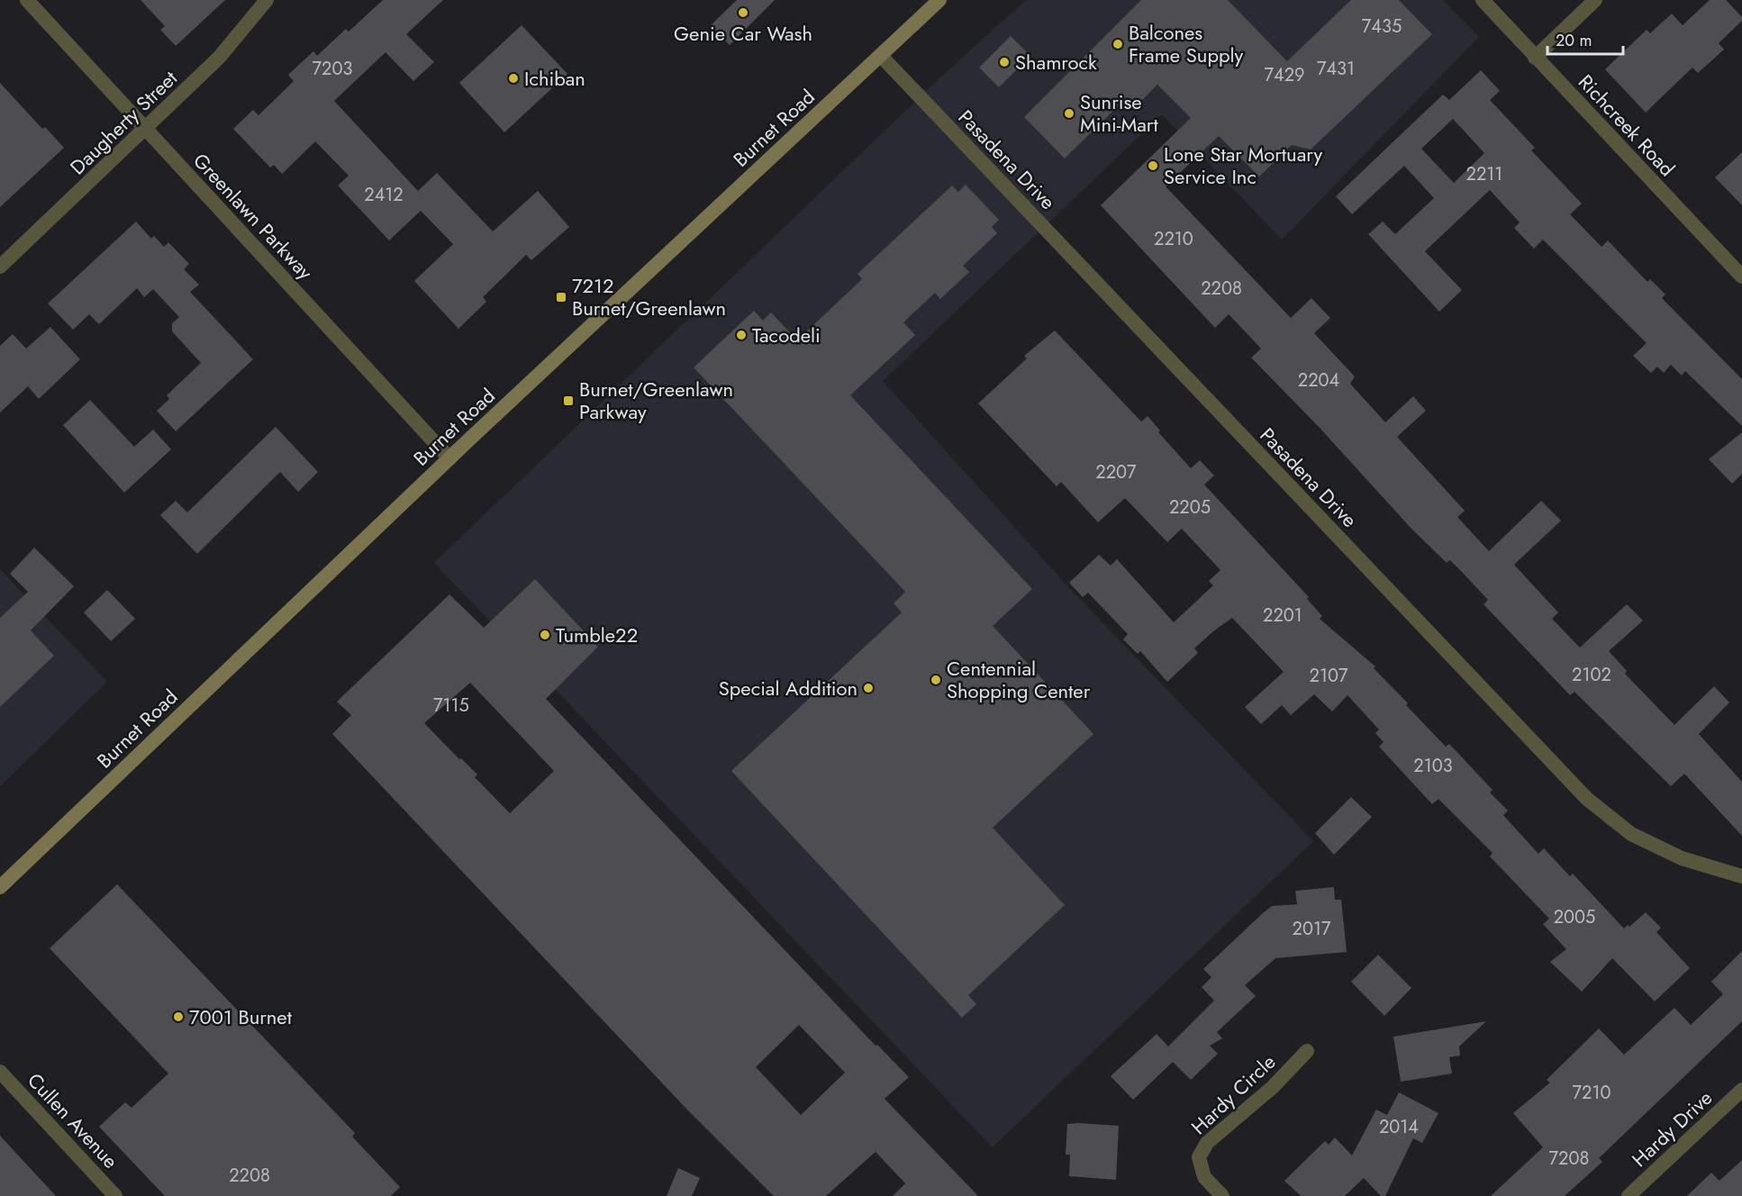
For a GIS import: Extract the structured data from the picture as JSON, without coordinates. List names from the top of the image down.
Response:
{
  "streets": {
    "main road": ["Burnet Road"],
    "street": [
      "Daugherty Street",
      "Richcreek Road",
      "Pasadena Drive",
      "Greenlawn Parkway",
      "Hardy Circle",
      "Cullen Avenue",
      "Hardy Drive"
    ]
  },
  "crossings": [
    ["Daugherty Street", "Greenlawn Parkway"],
    ["Burnet Road", "Pasadena Drive"],
    ["Burnet Road", "Greenlawn Parkway"]
  ],
  "places": {
    "other": [
      "Genie Car Wash",
      "Balcones Frame Supply",
      "Shamrock",
      "Ichiban",
      "Sunrise Mini-Mart",
      "Lone Star Mortuary Service Inc",
      "Tacodeli",
      "Tumble22",
      "Centennial Shopping Center",
      "Special Addition",
      "7001 Burnet"
    ],
    "transit": ["7212 Burnet/Greenlawn", "Burnet/Greenlawn Parkway"]
  },
  "house_numbers": [
    "7435",
    "7203",
    "7431",
    "7429",
    "2211",
    "2412",
    "2210",
    "2208",
    "2204",
    "2207",
    "2205",
    "2201",
    "2102",
    "2107",
    "7115",
    "2103",
    "2005",
    "2017",
    "7210",
    "2014",
    "7208",
    "2208"
  ],
  "scale_bar": "20 m"
}
